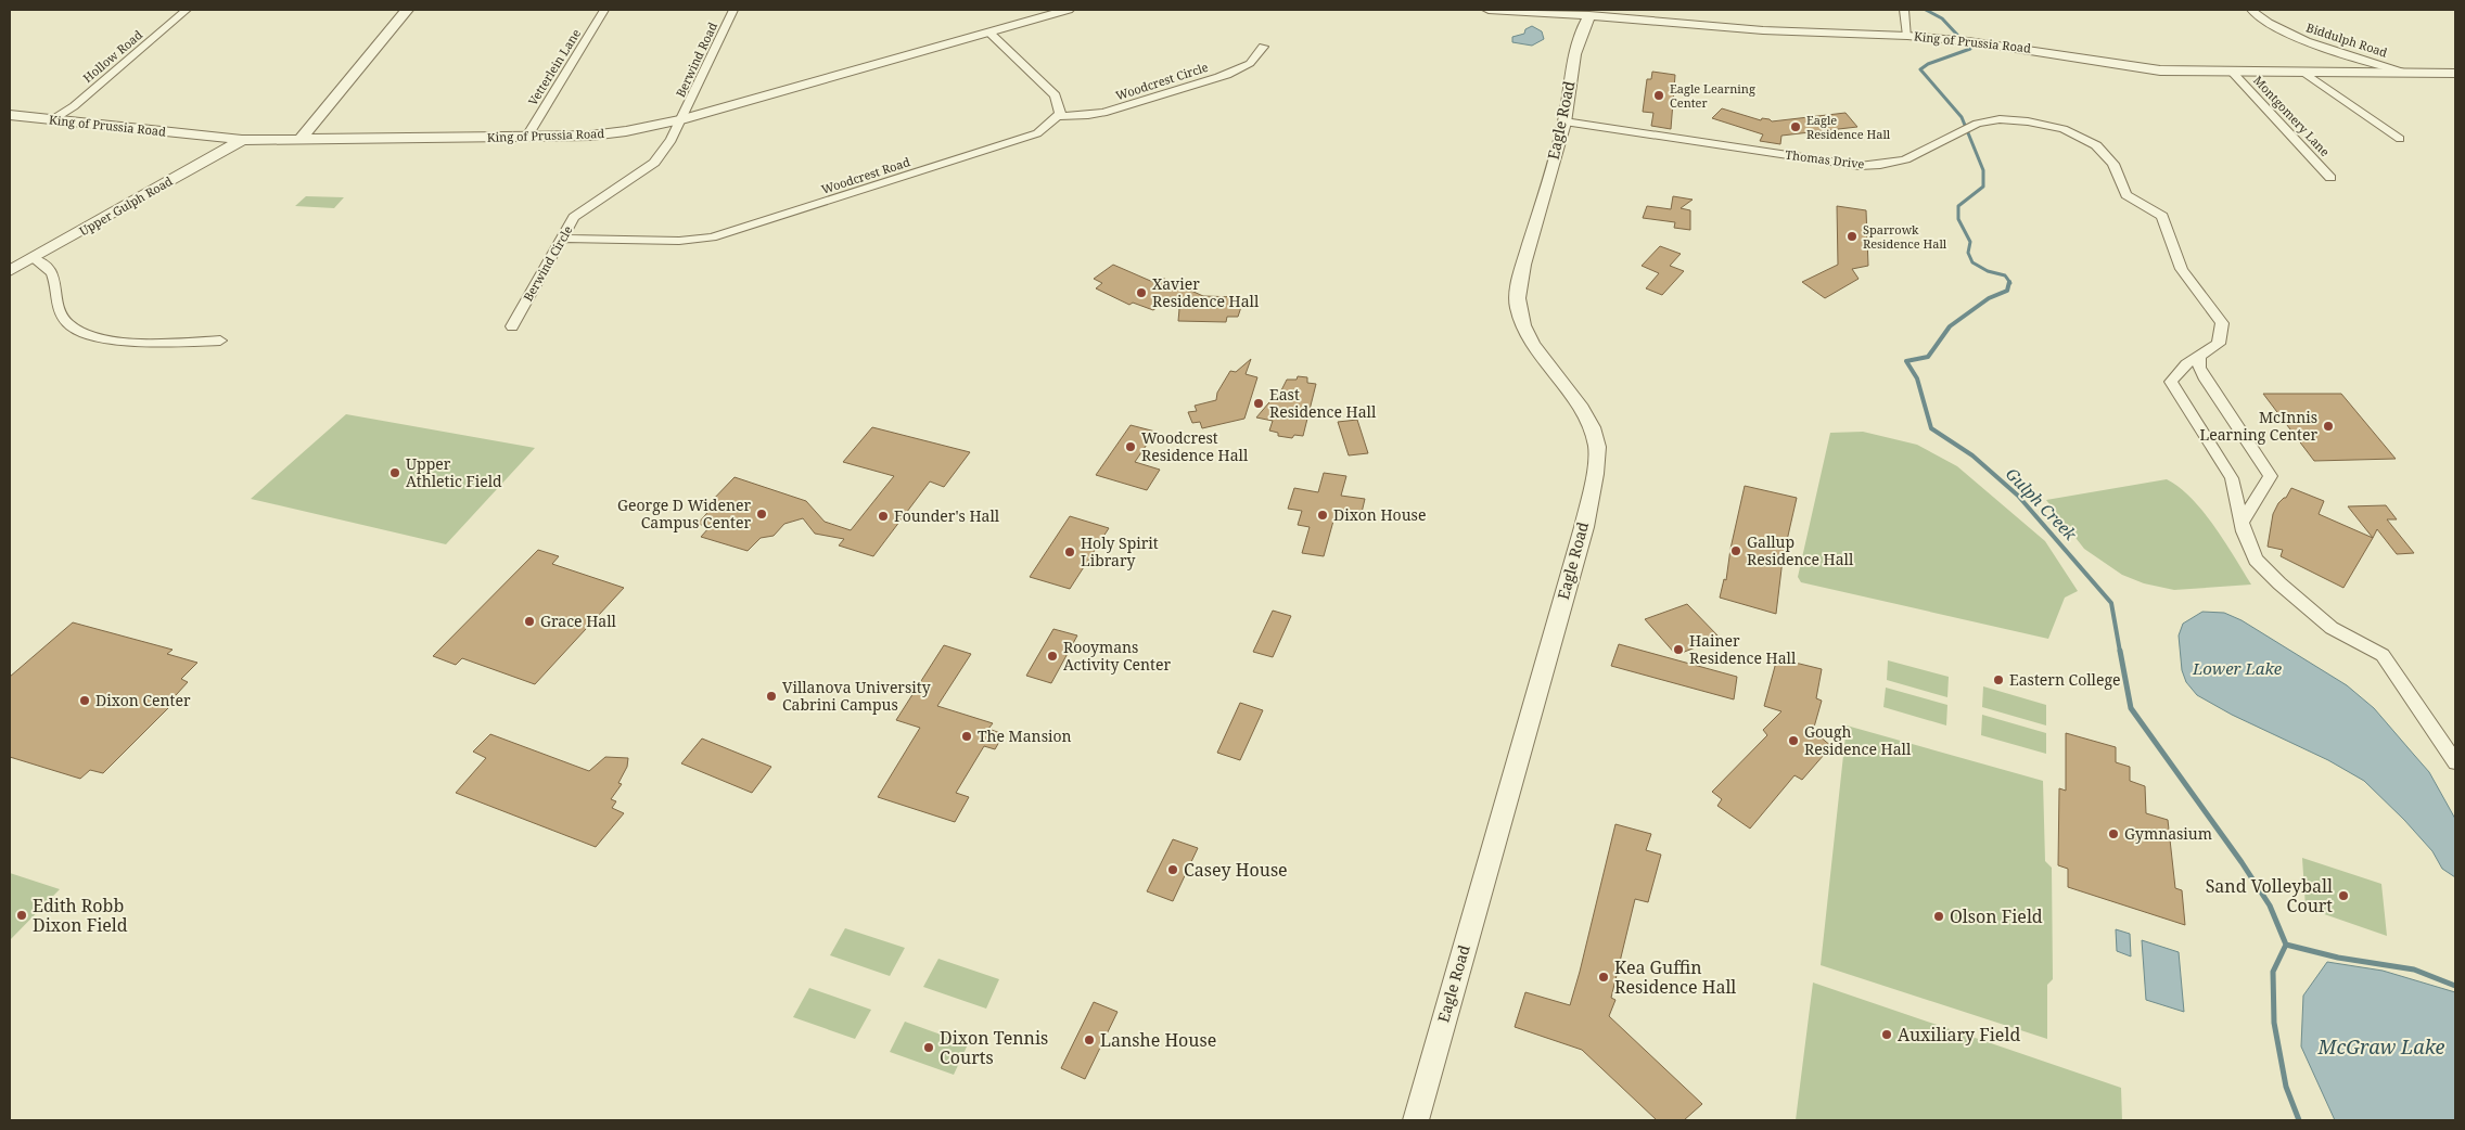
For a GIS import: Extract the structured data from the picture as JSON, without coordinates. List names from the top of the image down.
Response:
{
  "streets": {
    "street": [
      "Biddulph Road",
      "King of Prussia Road",
      "Hollow Road",
      "Berwind Road",
      "Vetterlein Lane",
      "Woodcrest Circle",
      "Montgomery Lane",
      "Eagle Road",
      "Thomas Drive",
      "Woodcrest Road",
      "Upper Gulph Road",
      "Berwind Circle"
    ]
  },
  "crossings": [
    ["Biddulph Road", "King of Prussia Road"],
    ["King of Prussia Road", "Hollow Road"],
    ["King of Prussia Road", "Berwind Road"],
    ["King of Prussia Road", "Vetterlein Lane"],
    ["King of Prussia Road", "Montgomery Lane"],
    ["King of Prussia Road", "Eagle Road"],
    ["King of Prussia Road", "Upper Gulph Road"],
    ["King of Prussia Road", "Berwind Circle"],
    ["Berwind Road", "Berwind Circle"],
    ["Woodcrest Circle", "Woodcrest Road"],
    ["Eagle Road", "Thomas Drive"],
    ["Woodcrest Road", "Berwind Circle"]
  ],
  "water": ["Gulph Creek", "Lower Lake", "McGraw Lake"],
  "places": [
    "Eagle Learning Center",
    "Eagle Residence Hall",
    "Sparrowk Residence Hall",
    "Xavier Residence Hall",
    "East Residence Hall",
    "McInnis Learning Center",
    "Woodcrest Residence Hall",
    "Upper Athletic Field",
    "George D Widener Campus Center",
    "Dixon House",
    "Founder's Hall",
    "Gallup Residence Hall",
    "Holy Spirit Library",
    "Grace Hall",
    "Hainer Residence Hall",
    "Rooymans Activity Center",
    "Eastern College",
    "Villanova University Cabrini Campus",
    "Dixon Center",
    "The Mansion",
    "Gough Residence Hall",
    "Gymnasium",
    "Casey House",
    "Sand Volleyball Court",
    "Edith Robb Dixon Field",
    "Olson Field",
    "Kea Guffin Residence Hall",
    "Auxiliary Field",
    "Lanshe House",
    "Dixon Tennis Courts"
  ]
}
